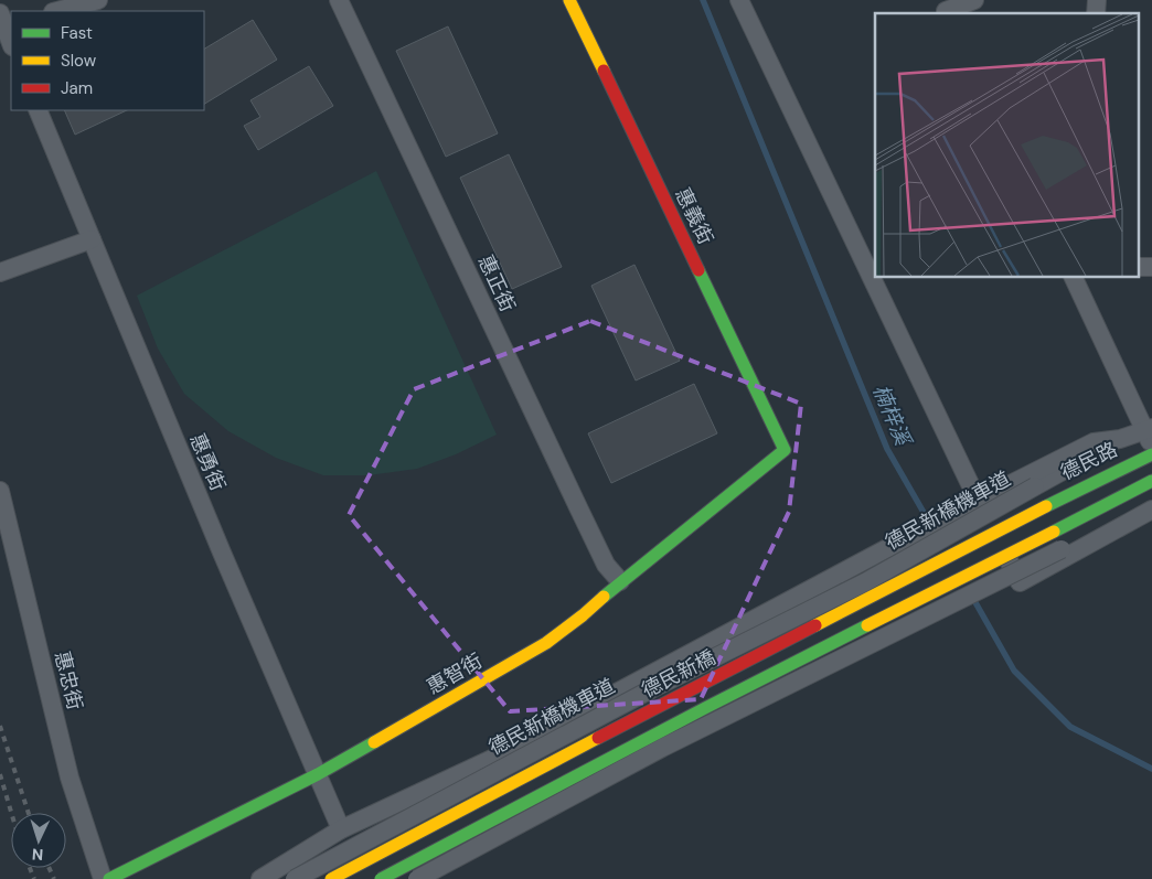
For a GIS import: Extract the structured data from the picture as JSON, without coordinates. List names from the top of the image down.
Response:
{
  "streets": {
    "street": [
      "惠義街",
      "惠正街",
      "德民路",
      "惠勇街",
      "德民新橋機車道",
      "惠智街",
      "德民新橋",
      "惠忠街"
    ]
  },
  "crossings": [
    ["惠義街", "惠智街"],
    ["惠正街", "惠智街"],
    ["德民路", "德民新橋機車道"],
    ["德民路", "德民新橋"],
    ["惠勇街", "惠智街"]
  ],
  "water": ["楠梓溪"],
  "legend": ["Fast", "Slow", "Jam"],
  "north": "bottom"
}
